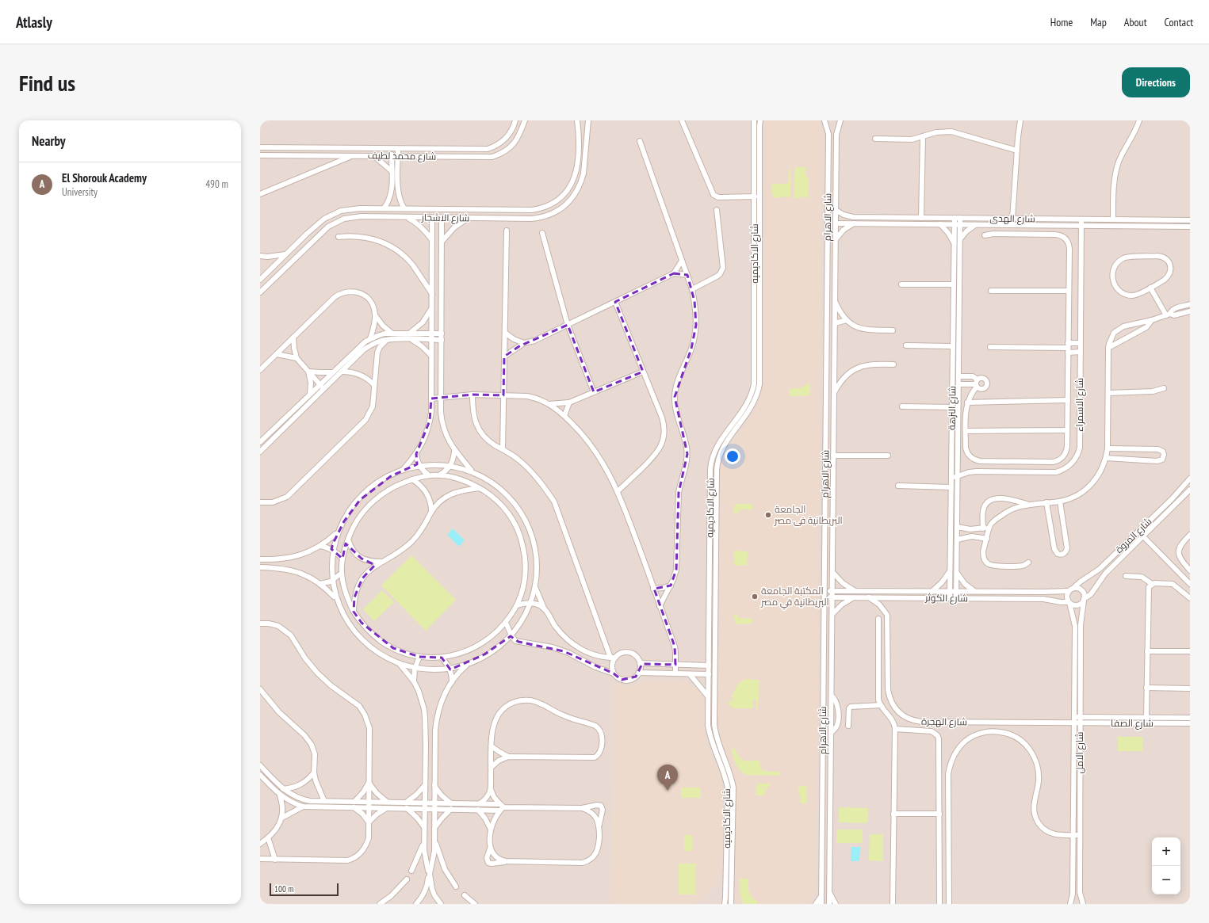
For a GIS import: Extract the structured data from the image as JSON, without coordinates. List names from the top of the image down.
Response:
{
  "streets": {
    "street": [
      "شارع محمد لطيف",
      "شارع الاهرام",
      "شارع الاشجار",
      "شارع الهدى",
      "شارع الاكاديميه",
      "شارع الاسمراء",
      "شارع النزهة",
      "شارع المروة",
      "شارع الكوثر",
      "شارع الهجرة",
      "شارع الصفا",
      "شارع الامل"
    ]
  },
  "crossings": [
    ["شارع الاهرام", "شارع الهدى"],
    ["شارع الاهرام", "شارع الكوثر"],
    ["شارع الهدى", "شارع الاسمراء"],
    ["شارع الهدى", "شارع النزهة"],
    ["شارع الاسمراء", "شارع النزهة"],
    ["شارع النزهة", "شارع الكوثر"],
    ["شارع المروة", "شارع الكوثر"],
    ["شارع المروة", "شارع الامل"],
    ["شارع الكوثر", "شارع الهجرة"],
    ["شارع الكوثر", "شارع الامل"],
    ["شارع الهجرة", "شارع الصفا"],
    ["شارع الهجرة", "شارع الامل"],
    ["شارع الصفا", "شارع الامل"]
  ],
  "places": ["الجامعة البريطانية فى مصر", "المكتبة الجامعة البريطانية في مصر"],
  "scale_bar": "100 m",
  "page": {
    "header": "Atlasly",
    "nav": [
      "Home",
      "Map",
      "About",
      "Contact"
    ],
    "buttons": "Directions",
    "title": "Find us",
    "heading": "Nearby",
    "list": [
      {
        "mark": "A",
        "name": "El Shorouk Academy",
        "note": "University",
        "value": "490 m"
      }
    ],
    "pins": "A",
    "map_buttons": ["+", "−"],
    "scale": "100 m"
  }
}
